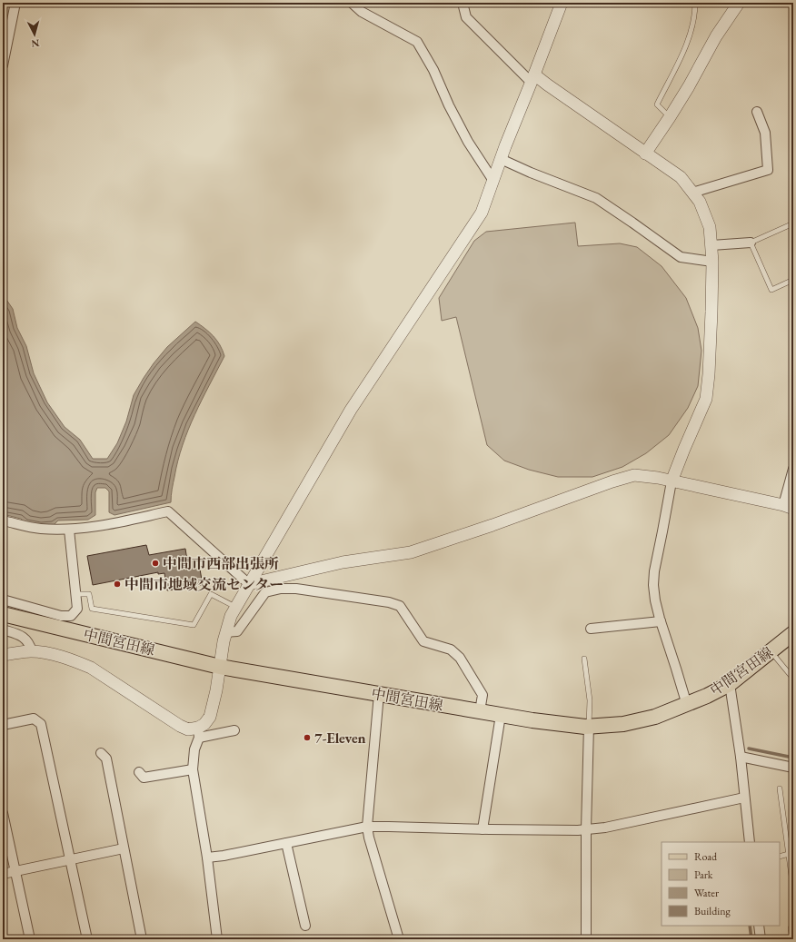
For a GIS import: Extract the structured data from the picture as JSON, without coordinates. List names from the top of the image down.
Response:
{
  "streets": {
    "main road": ["中間宮田線"]
  },
  "places": ["中間市西部出張所", "中間市地域交流センター", "7-Eleven"],
  "legend": [
    "Road",
    "Park",
    "Water",
    "Building"
  ],
  "north": "bottom"
}
